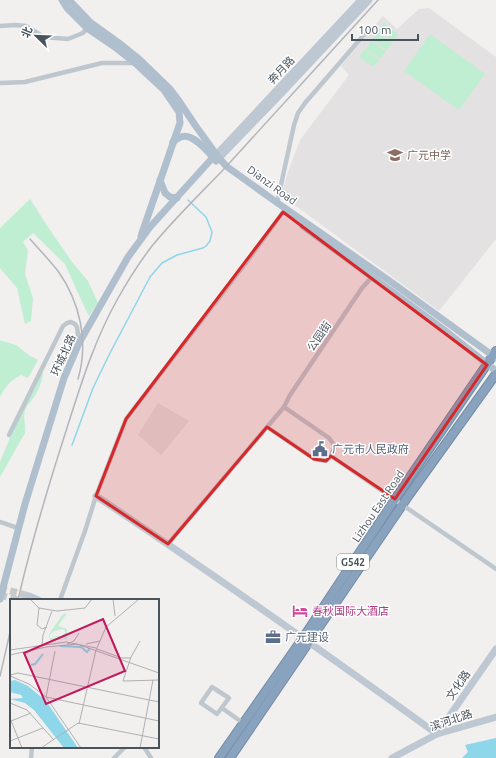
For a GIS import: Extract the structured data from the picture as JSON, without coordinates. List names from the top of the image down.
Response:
{
  "streets": {
    "highway": ["Lizhou East Road", "G542"],
    "main road": ["Dianzi Road", "环城北路"],
    "street": [
      "奔月路",
      "公园街",
      "文化路",
      "滨河北路"
    ]
  },
  "crossings": [
    ["奔月路", "Dianzi Road"],
    ["奔月路", "环城北路"],
    ["Dianzi Road", "公园街"],
    ["Dianzi Road", "环城北路"],
    ["Dianzi Road", "Lizhou East Road"],
    ["Dianzi Road", "G542"],
    ["Lizhou East Road", "G542"],
    ["文化路", "滨河北路"]
  ],
  "places": {
    "school or university": ["广元中学"],
    "public building": ["广元市人民政府"],
    "hotel": ["春秋国际大酒店"],
    "office": ["广元建设"]
  },
  "scale_bar": "100 m",
  "north": "top left"
}
